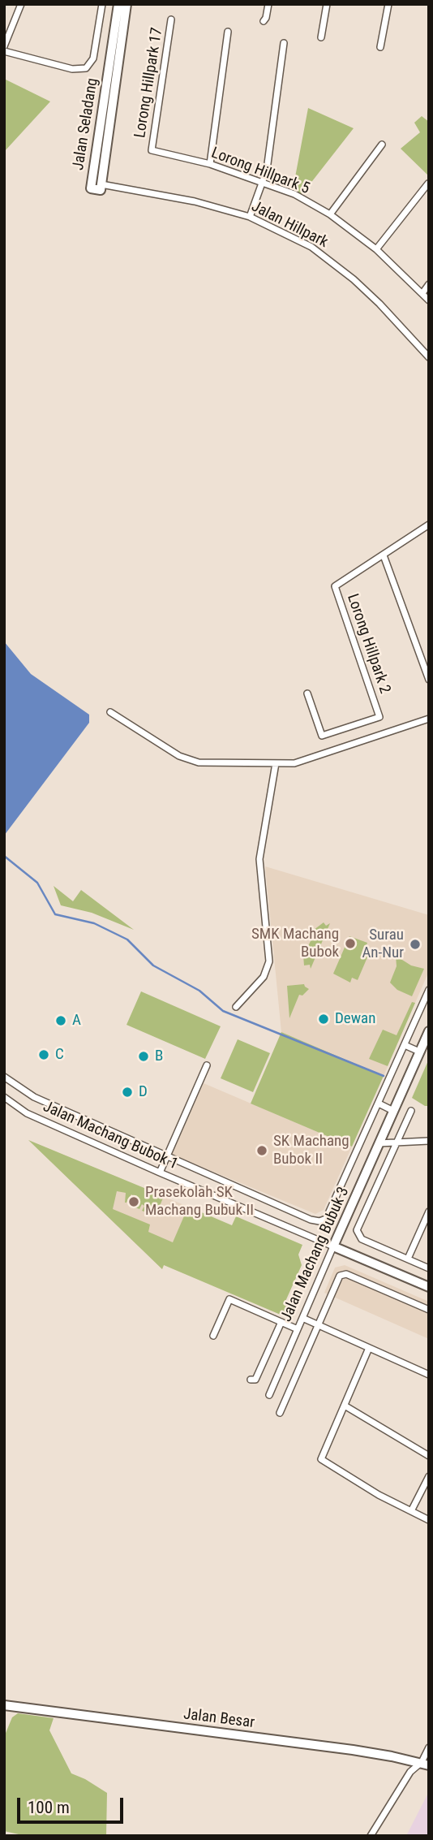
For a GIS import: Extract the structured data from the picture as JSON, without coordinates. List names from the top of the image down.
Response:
{
  "streets": {
    "main road": ["Jalan Seladang", "Jalan Machang Bubuk 3", "Jalan Besar"],
    "street": [
      "Lorong Hillpark 17",
      "Lorong Hillpark 5",
      "Jalan Hillpark",
      "Lorong Hillpark 2",
      "Jalan Machang Bubok 1"
    ]
  },
  "crossings": [
    ["Lorong Hillpark 17", "Lorong Hillpark 5"],
    ["Jalan Seladang", "Jalan Hillpark"],
    ["Jalan Machang Bubok 1", "Jalan Machang Bubuk 3"]
  ],
  "places": [
    "SMK Machang Bubok",
    "Surau An-Nur",
    "Dewan",
    "A",
    "C",
    "B",
    "D",
    "SK Machang Bubok II",
    "Prasekolah SK Machang Bubuk II"
  ],
  "scale_bar": "100 m"
}
